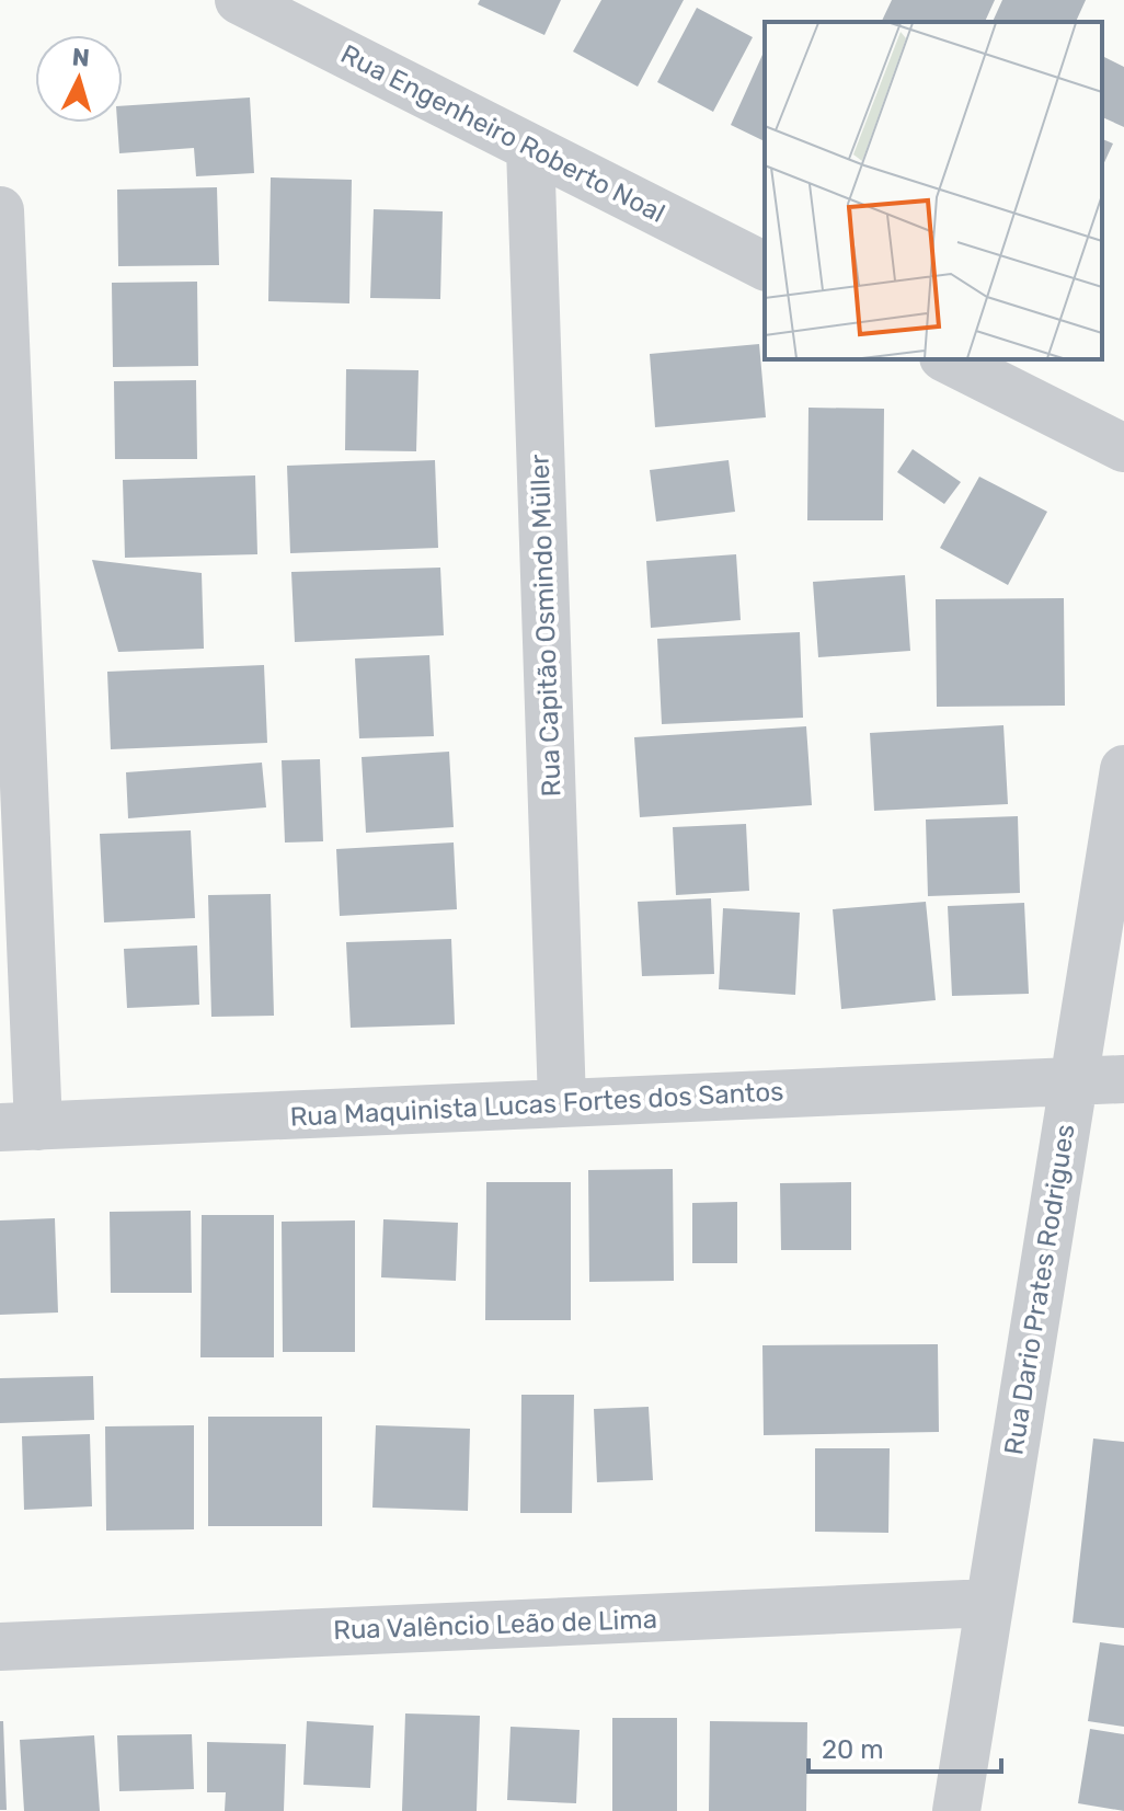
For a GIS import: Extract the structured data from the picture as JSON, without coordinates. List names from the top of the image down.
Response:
{
  "streets": {
    "street": [
      "Rua Engenheiro Roberto Noal",
      "Rua Capitão Osmindo Müller",
      "Rua Maquinista Lucas Fortes dos Santos",
      "Rua Dario Prates Rodrigues",
      "Rua Valêncio Leão de Lima"
    ]
  },
  "crossings": [
    ["Rua Engenheiro Roberto Noal", "Rua Capitão Osmindo Müller"],
    ["Rua Capitão Osmindo Müller", "Rua Maquinista Lucas Fortes dos Santos"],
    ["Rua Maquinista Lucas Fortes dos Santos", "Rua Dario Prates Rodrigues"],
    ["Rua Dario Prates Rodrigues", "Rua Valêncio Leão de Lima"]
  ],
  "scale_bar": "20 m",
  "north": "top"
}
